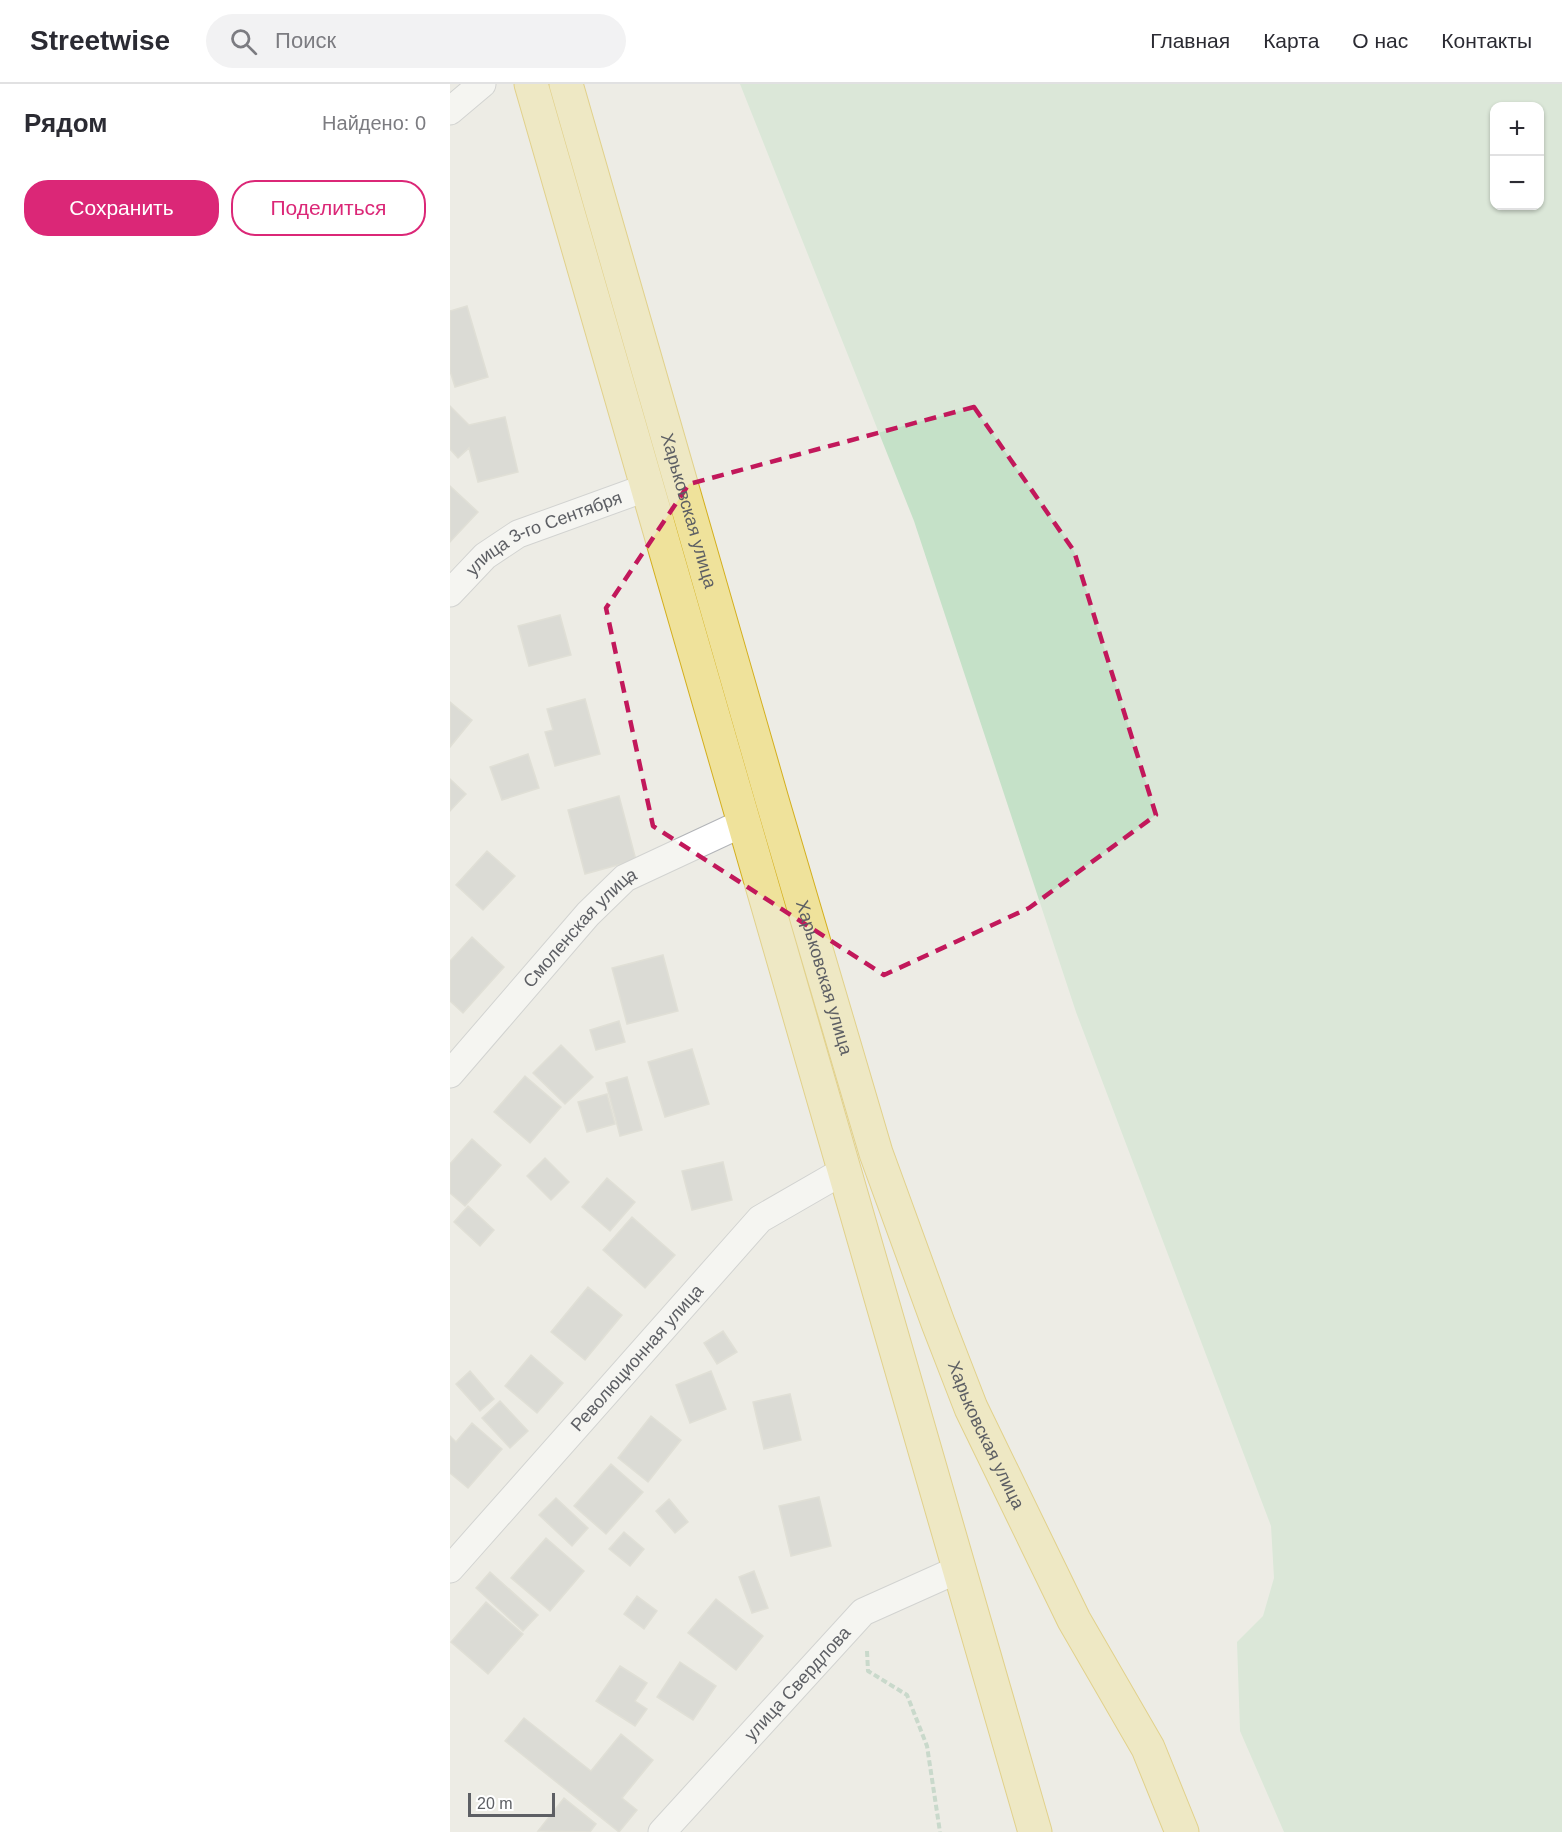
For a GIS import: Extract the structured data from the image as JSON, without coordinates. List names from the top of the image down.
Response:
{
  "streets": {
    "highway": ["Харьковская улица"],
    "street": [
      "улица 3-го Сентября",
      "Смоленская улица",
      "Революционная улица",
      "улица Свердлова"
    ]
  },
  "crossings": [
    ["Харьковская улица", "улица 3-го Сентября"],
    ["Харьковская улица", "Смоленская улица"],
    ["Харьковская улица", "Революционная улица"],
    ["Харьковская улица", "улица Свердлова"]
  ],
  "scale_bar": "20 m",
  "page": {
    "header": "Streetwise",
    "search": "Поиск",
    "nav": [
      "Главная",
      "Карта",
      "О нас",
      "Контакты"
    ],
    "heading": ["Рядом", "Найдено: 0"],
    "map_buttons": ["+", "−"],
    "buttons": ["Сохранить", "Поделиться"],
    "scale": "20 m"
  }
}
